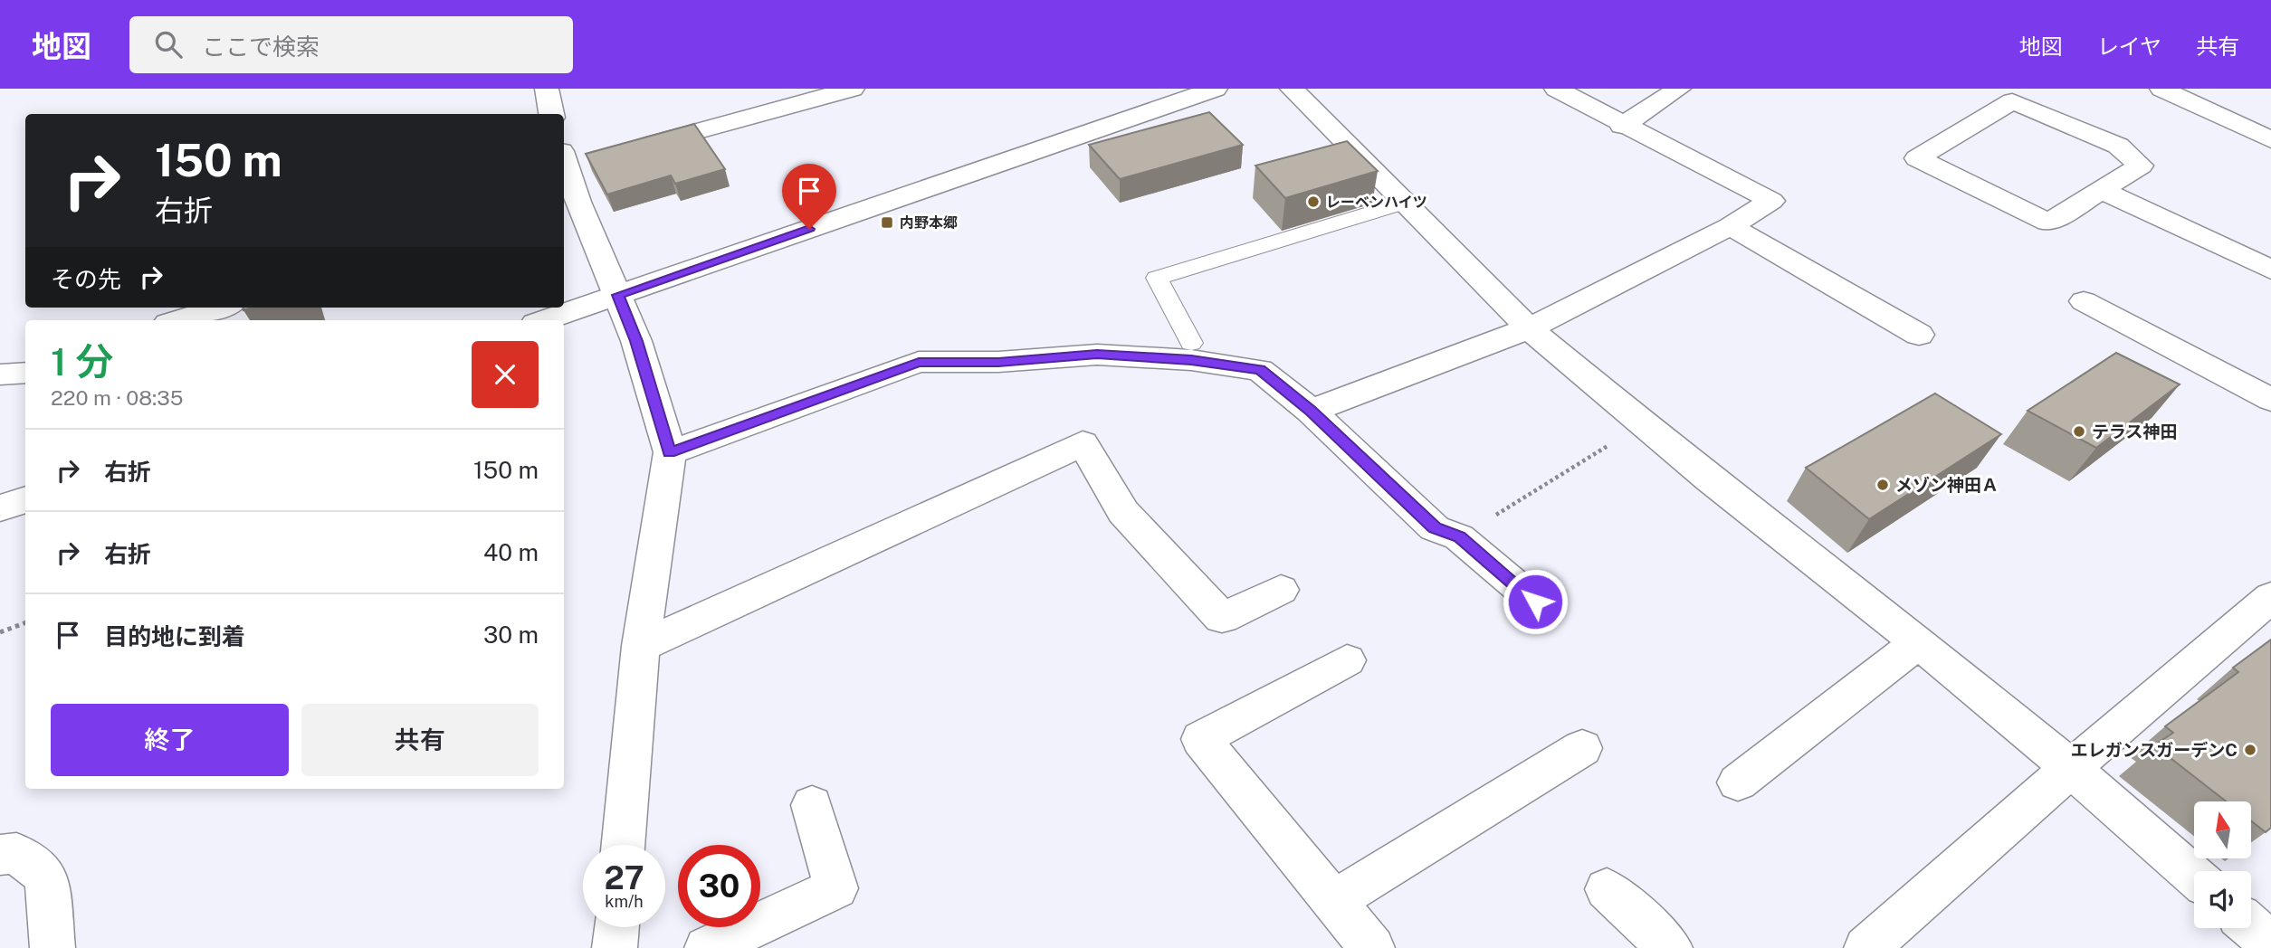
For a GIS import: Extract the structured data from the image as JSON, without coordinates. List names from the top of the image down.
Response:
{
  "places": {
    "other": [
      "レーベンハイツ",
      "テラス神田",
      "メゾン神田Ａ",
      "エレガンスガーデンC"
    ],
    "transit": ["内野本郷"]
  },
  "north": "top",
  "page": {
    "header": "地図",
    "search": "ここで検索",
    "nav": ["地図", "レイヤ", "共有"],
    "turn": ["150 m", "右折"],
    "then": "その先",
    "heading": ["1 分", "220 m · 08:35"],
    "list": [
      {
        "name": "右折",
        "value": "150 m"
      },
      {
        "name": "右折",
        "value": "40 m"
      },
      {
        "name": "目的地に到着",
        "value": "30 m"
      }
    ],
    "buttons": ["終了", "共有"],
    "speed": "27 km/h",
    "limit": "30"
  }
}
